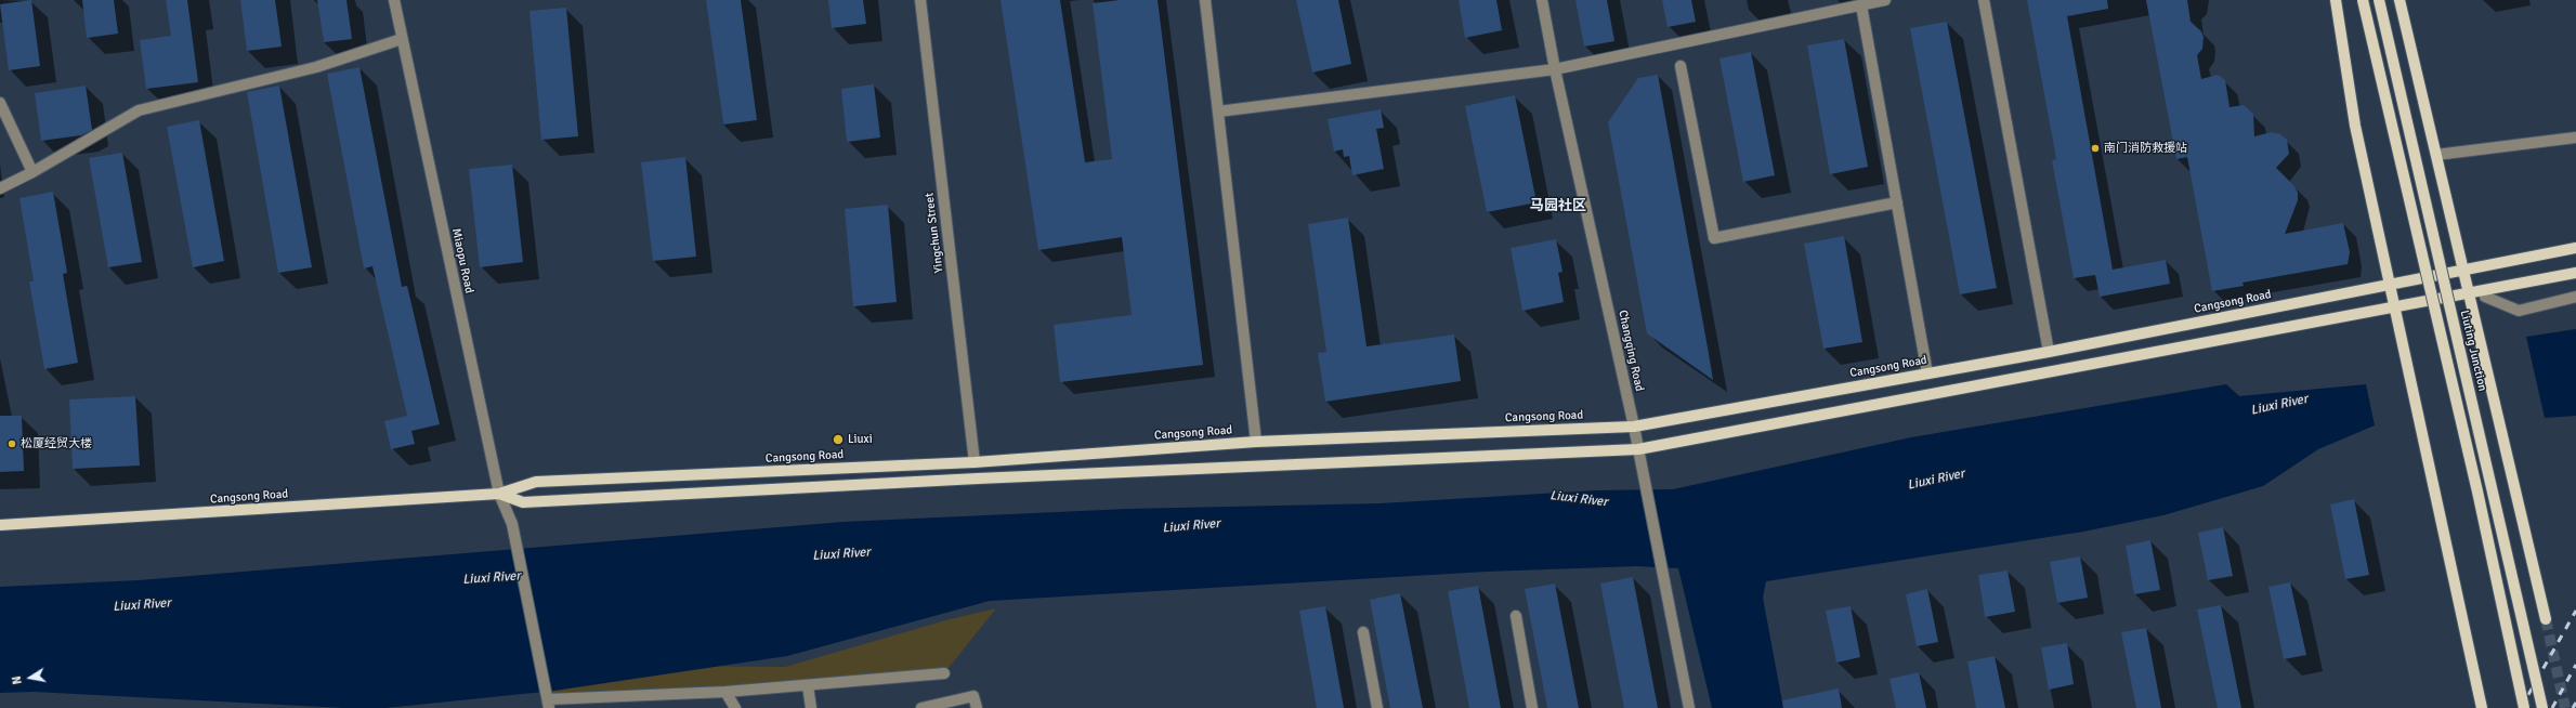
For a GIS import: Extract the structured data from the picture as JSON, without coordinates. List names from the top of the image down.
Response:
{
  "streets": {
    "main road": ["Cangsong Road", "Liuting Junction"],
    "street": ["Yingchun Street", "Miaopu Road", "Changqing Road"]
  },
  "crossings": [
    ["Yingchun Street", "Cangsong Road"],
    ["Miaopu Road", "Cangsong Road"],
    ["Cangsong Road", "Changqing Road"]
  ],
  "districts": ["马园社区"],
  "water": ["Liuxi River"],
  "places": ["南门消防救援站", "Liuxi", "松厦经贸大楼"],
  "north": "left"
}
